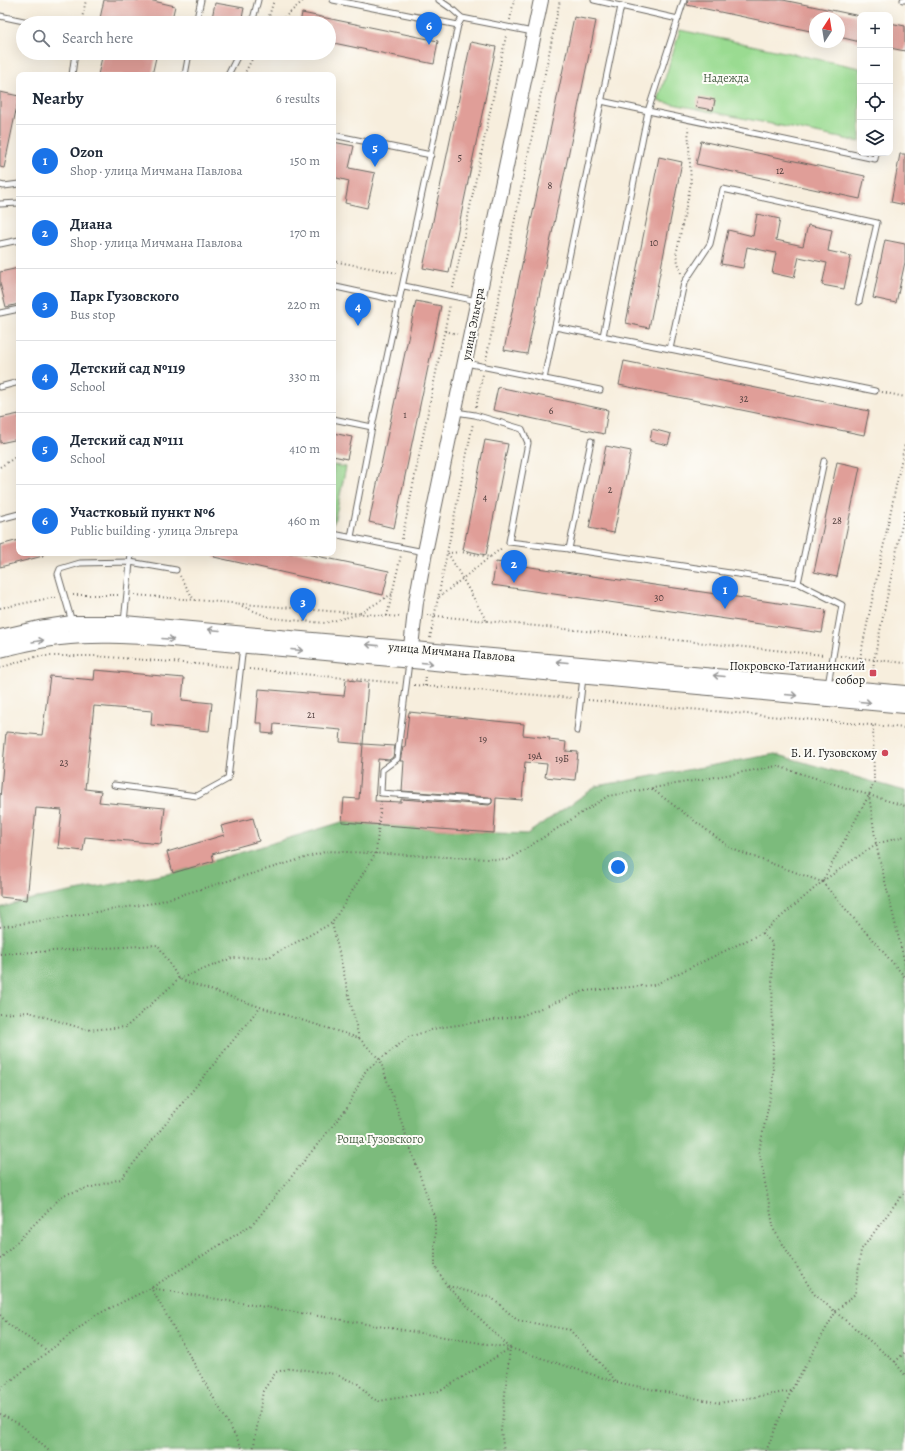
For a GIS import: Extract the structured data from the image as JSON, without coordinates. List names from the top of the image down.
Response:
{
  "streets": {
    "main road": ["улица Эльгера", "улица Мичмана Павлова"]
  },
  "crossings": [
    ["улица Эльгера", "улица Мичмана Павлова"]
  ],
  "parks": ["Надежда", "Роща Гузовского"],
  "places": {
    "transit": ["Покровско-Татианинский собор"],
    "other": ["Б. И. Гузовскому"]
  },
  "house_numbers": [
    "5",
    "12",
    "8",
    "10",
    "32",
    "6",
    "1",
    "2",
    "4",
    "28",
    "30",
    "21",
    "19",
    "19А",
    "19Б",
    "23"
  ],
  "north": "top",
  "page": {
    "map_buttons": ["+", "−"],
    "pins": [
      "6",
      "5",
      "4",
      "2",
      "1",
      "3"
    ],
    "search": "Search here",
    "heading": ["Nearby", "6 results"],
    "list": [
      {
        "mark": "1",
        "name": "Ozon",
        "note": "Shop · улица Мичмана Павлова",
        "value": "150 m"
      },
      {
        "mark": "2",
        "name": "Диана",
        "note": "Shop · улица Мичмана Павлова",
        "value": "170 m"
      },
      {
        "mark": "3",
        "name": "Парк Гузовского",
        "note": "Bus stop",
        "value": "220 m"
      },
      {
        "mark": "4",
        "name": "Детский сад №119",
        "note": "School",
        "value": "330 m"
      },
      {
        "mark": "5",
        "name": "Детский сад №111",
        "note": "School",
        "value": "410 m"
      },
      {
        "mark": "6",
        "name": "Участковый пункт №6",
        "note": "Public building · улица Эльгера",
        "value": "460 m"
      }
    ]
  }
}
